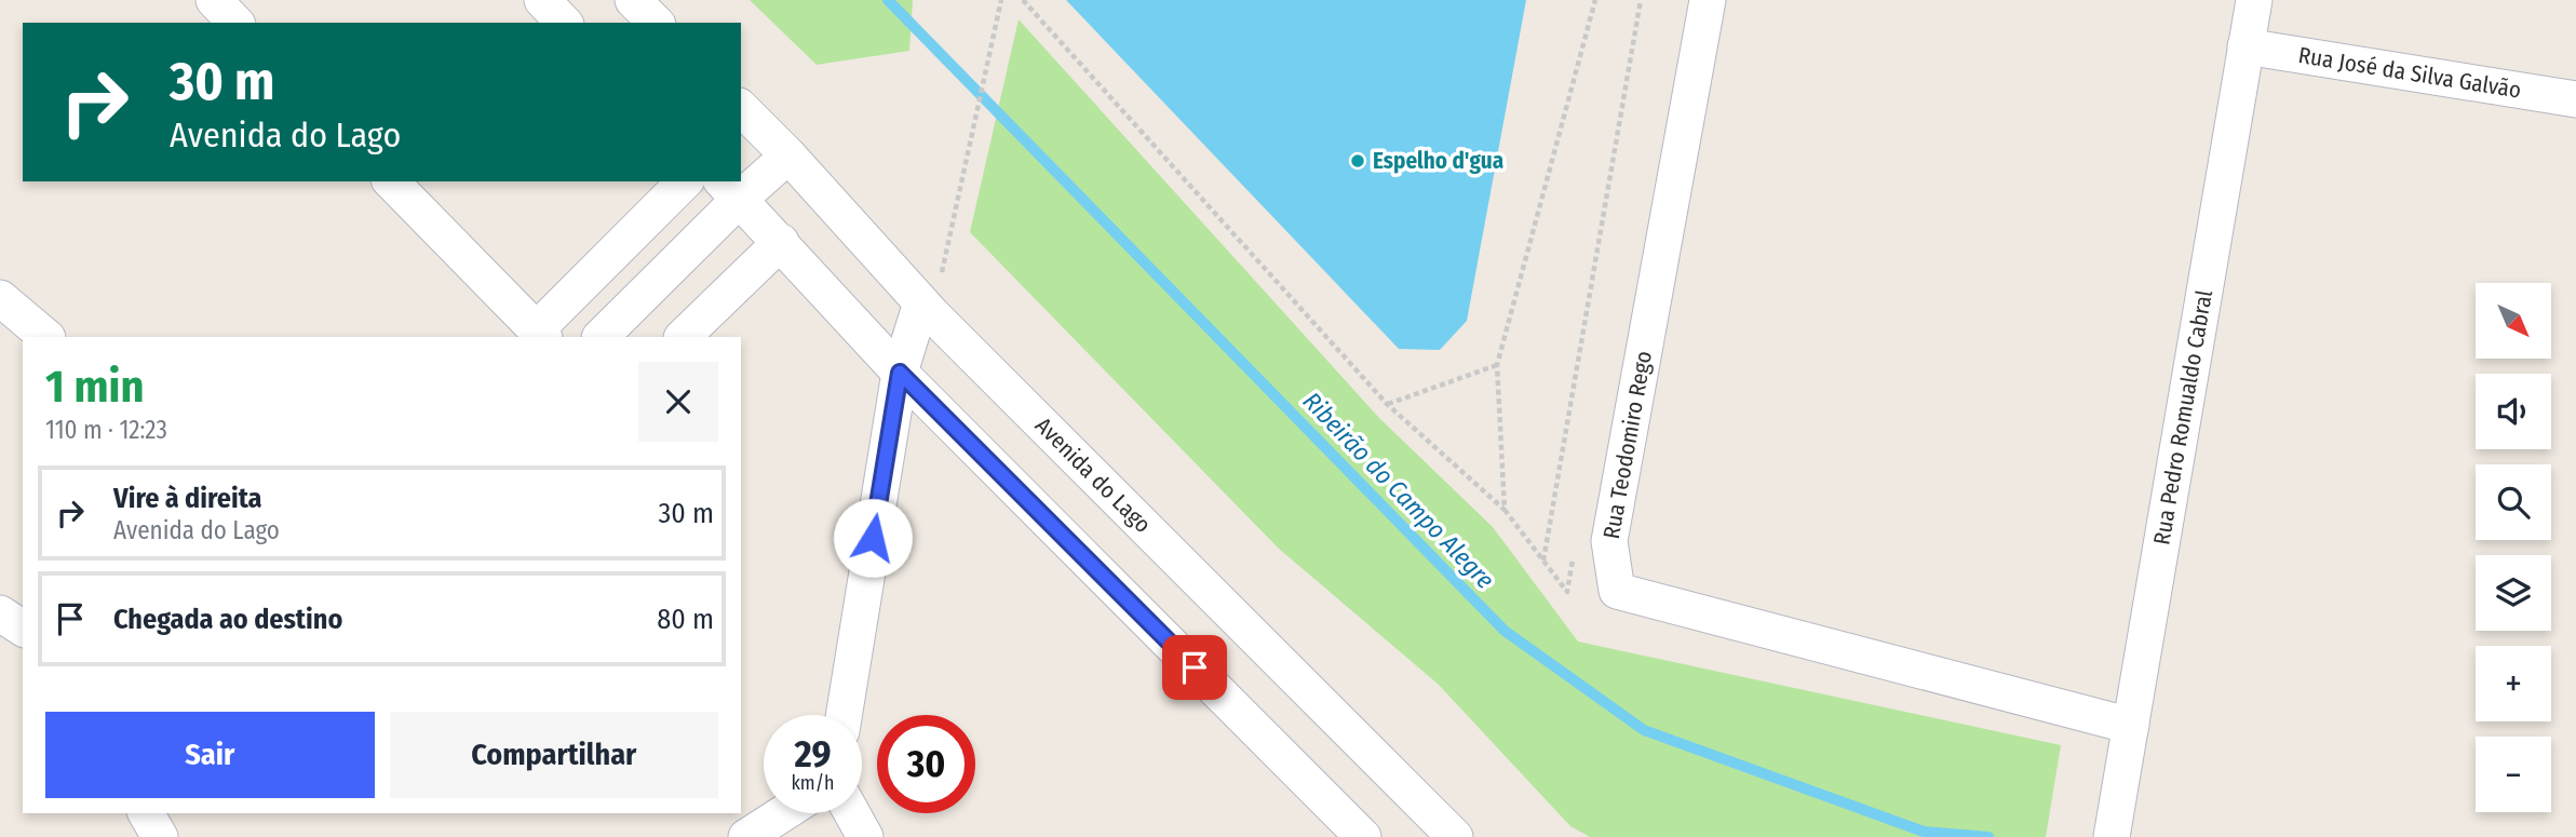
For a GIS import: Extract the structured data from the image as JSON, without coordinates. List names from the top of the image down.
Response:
{
  "streets": {
    "street": [
      "Rua José da Silva Galvão",
      "Rua Pedro Romualdo Cabral",
      "Rua Teodomiro Rego",
      "Avenida do Lago"
    ]
  },
  "crossings": [
    ["Rua José da Silva Galvão", "Rua Pedro Romualdo Cabral"],
    ["Rua Pedro Romualdo Cabral", "Rua Teodomiro Rego"]
  ],
  "water": ["Ribeirão do Campo Alegre"],
  "places": ["Espelho d'gua"],
  "north": "bottom right",
  "page": {
    "turn": ["30 m", "Avenida do Lago"],
    "map_buttons": ["+", "−"],
    "heading": ["1 min", "110 m · 12:23"],
    "list": [
      {
        "name": "Vire à direita",
        "note": "Avenida do Lago",
        "value": "30 m"
      },
      {
        "name": "Chegada ao destino",
        "value": "80 m"
      }
    ],
    "buttons": ["Sair", "Compartilhar"],
    "speed": "29 km/h",
    "limit": "30"
  }
}
